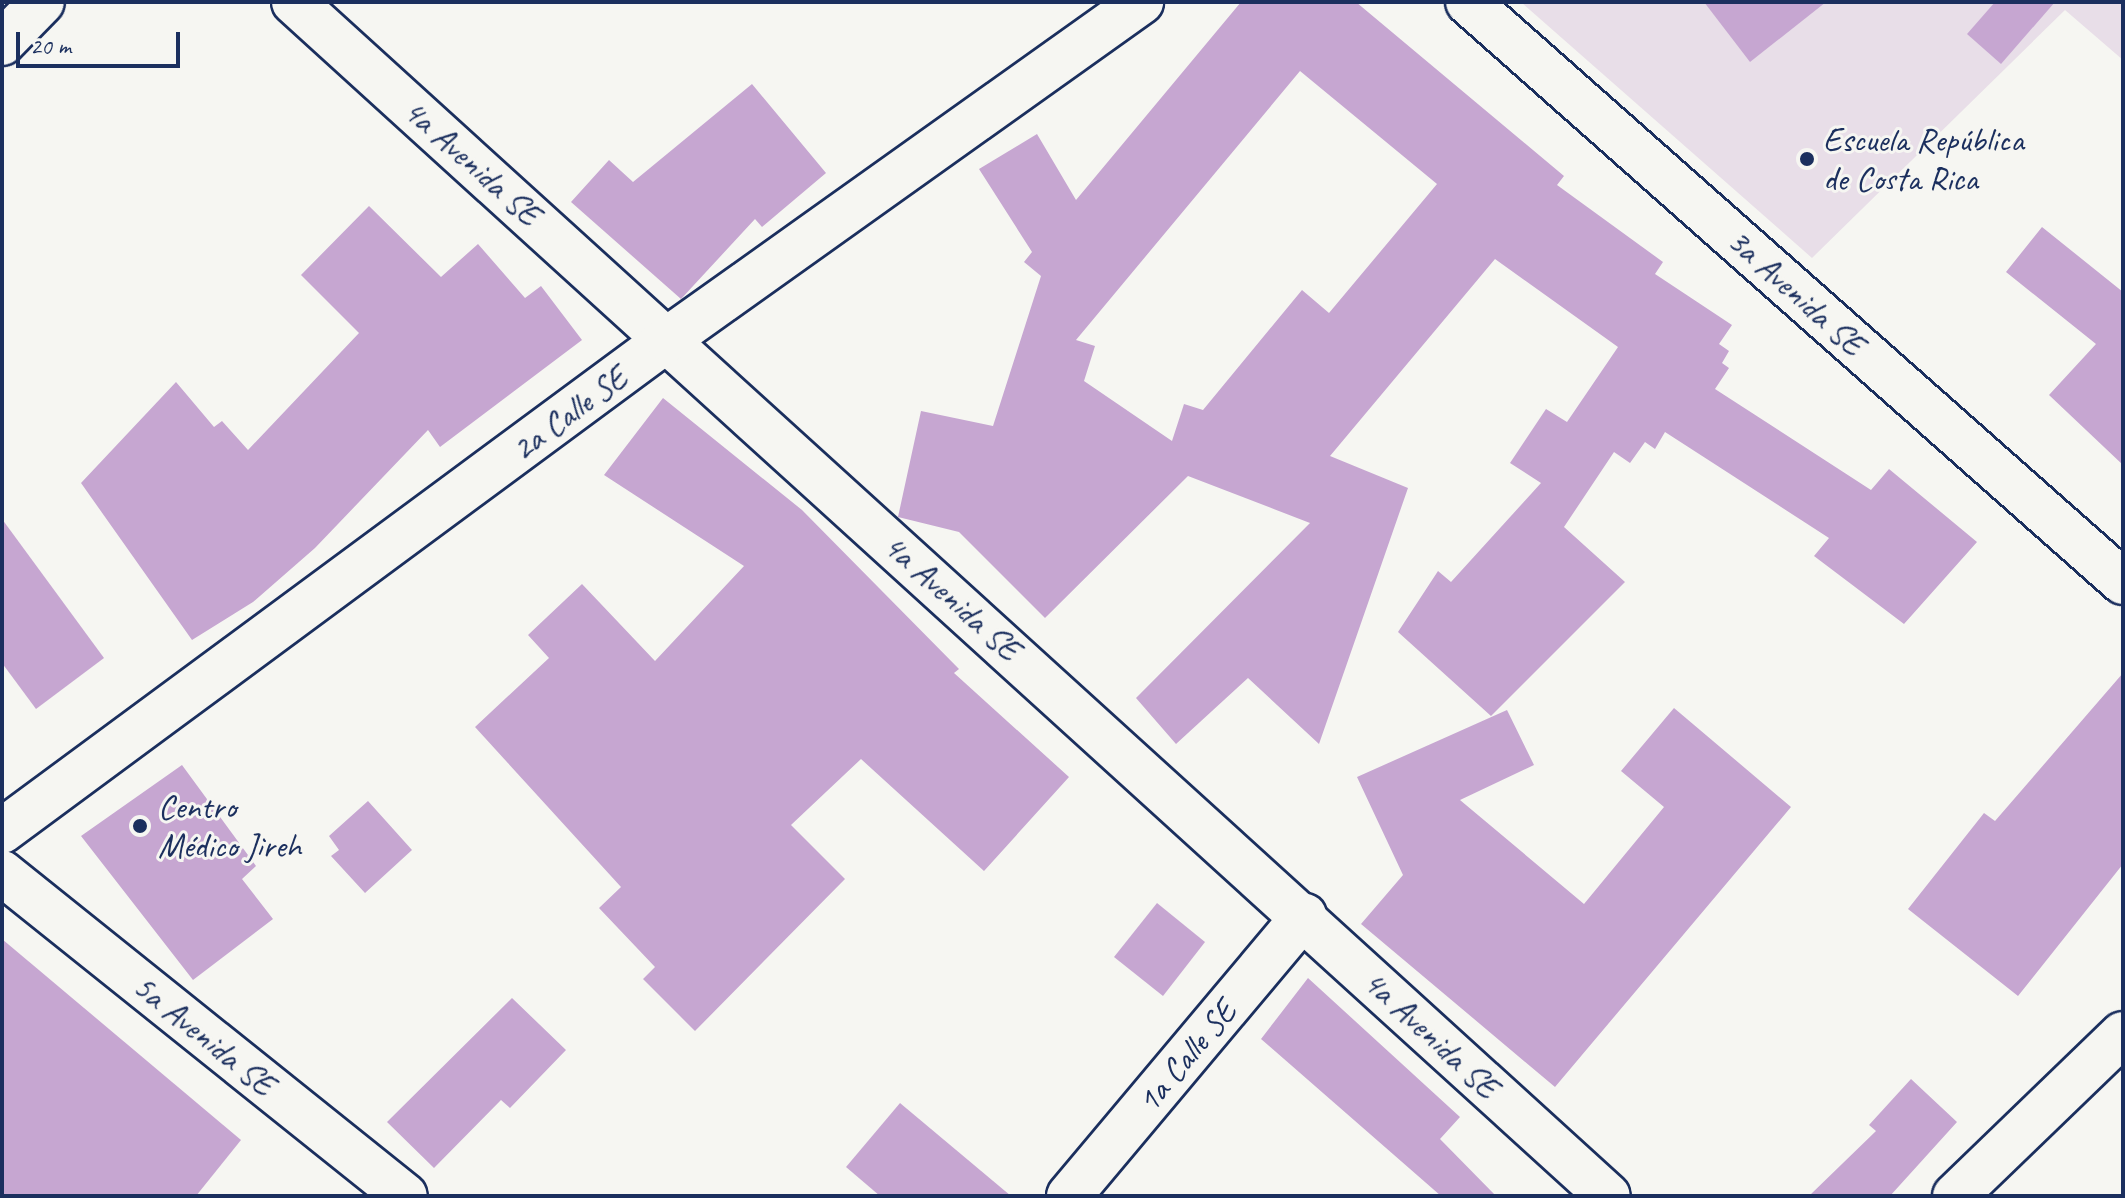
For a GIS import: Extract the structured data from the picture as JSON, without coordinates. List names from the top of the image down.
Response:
{
  "streets": {
    "street": [
      "4a Avenida SE",
      "3a Avenida SE",
      "2a Calle SE",
      "5a Avenida SE",
      "1a Calle SE"
    ]
  },
  "crossings": [
    ["4a Avenida SE", "2a Calle SE"],
    ["4a Avenida SE", "1a Calle SE"]
  ],
  "places": ["Escuela República de Costa Rica", "Centro Médico Jireh"],
  "scale_bar": "20 m"
}
